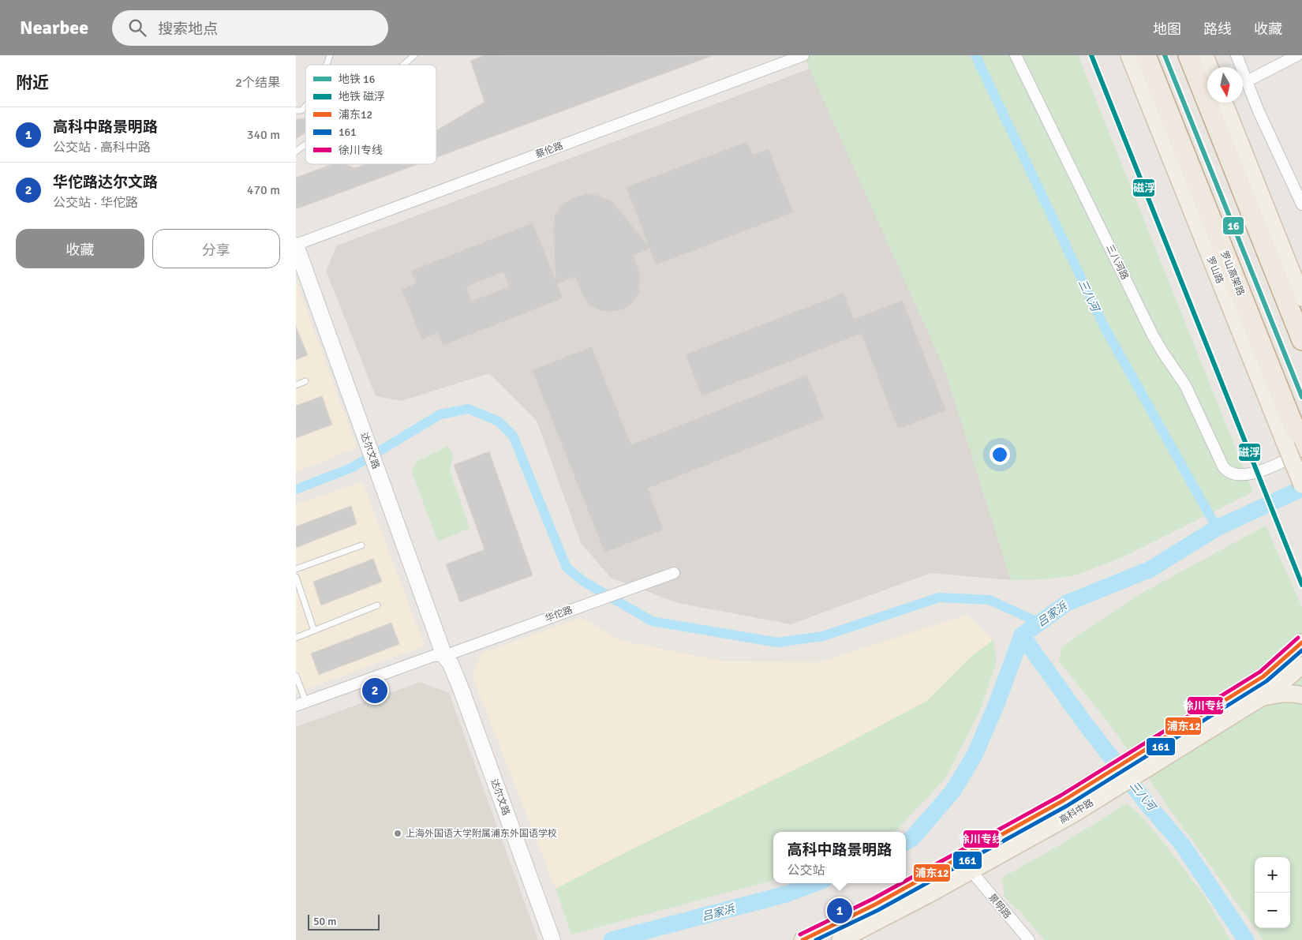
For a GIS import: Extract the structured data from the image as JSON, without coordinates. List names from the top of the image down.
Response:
{
  "streets": {
    "highway": ["罗山高架路"],
    "main road": ["罗山路", "高科中路"],
    "street": [
      "蔡伦路",
      "三八河路",
      "达尔文路",
      "华佗路",
      "景明路"
    ]
  },
  "crossings": [
    ["蔡伦路", "达尔文路"],
    ["罗山路", "罗山高架路"],
    ["达尔文路", "华佗路"],
    ["高科中路", "景明路"]
  ],
  "water": ["三八河", "吕家浜"],
  "places": ["上海外国语大学附属浦东外国语学校"],
  "lines": [
    "metro line 16",
    "metro line 磁浮",
    "transit line 徐川专线",
    "transit line 浦东12",
    "transit line 161"
  ],
  "legend": [
    "地铁 16",
    "地铁 磁浮",
    "浦东12",
    "161",
    "徐川专线"
  ],
  "scale_bar": "50 m",
  "north": "bottom",
  "page": {
    "header": "Nearbee",
    "search": "搜索地点",
    "nav": ["地图", "路线", "收藏"],
    "heading": ["附近", "2个结果"],
    "list": [
      {
        "mark": "1",
        "name": "高科中路景明路",
        "note": "公交站 · 高科中路",
        "value": "340 m"
      },
      {
        "mark": "2",
        "name": "华佗路达尔文路",
        "note": "公交站 · 华佗路",
        "value": "470 m"
      }
    ],
    "buttons": ["收藏", "分享"],
    "pins": ["2", "1"],
    "popup": ["高科中路景明路", "公交站"],
    "map_buttons": ["+", "−"],
    "scale": "50 m"
  }
}
